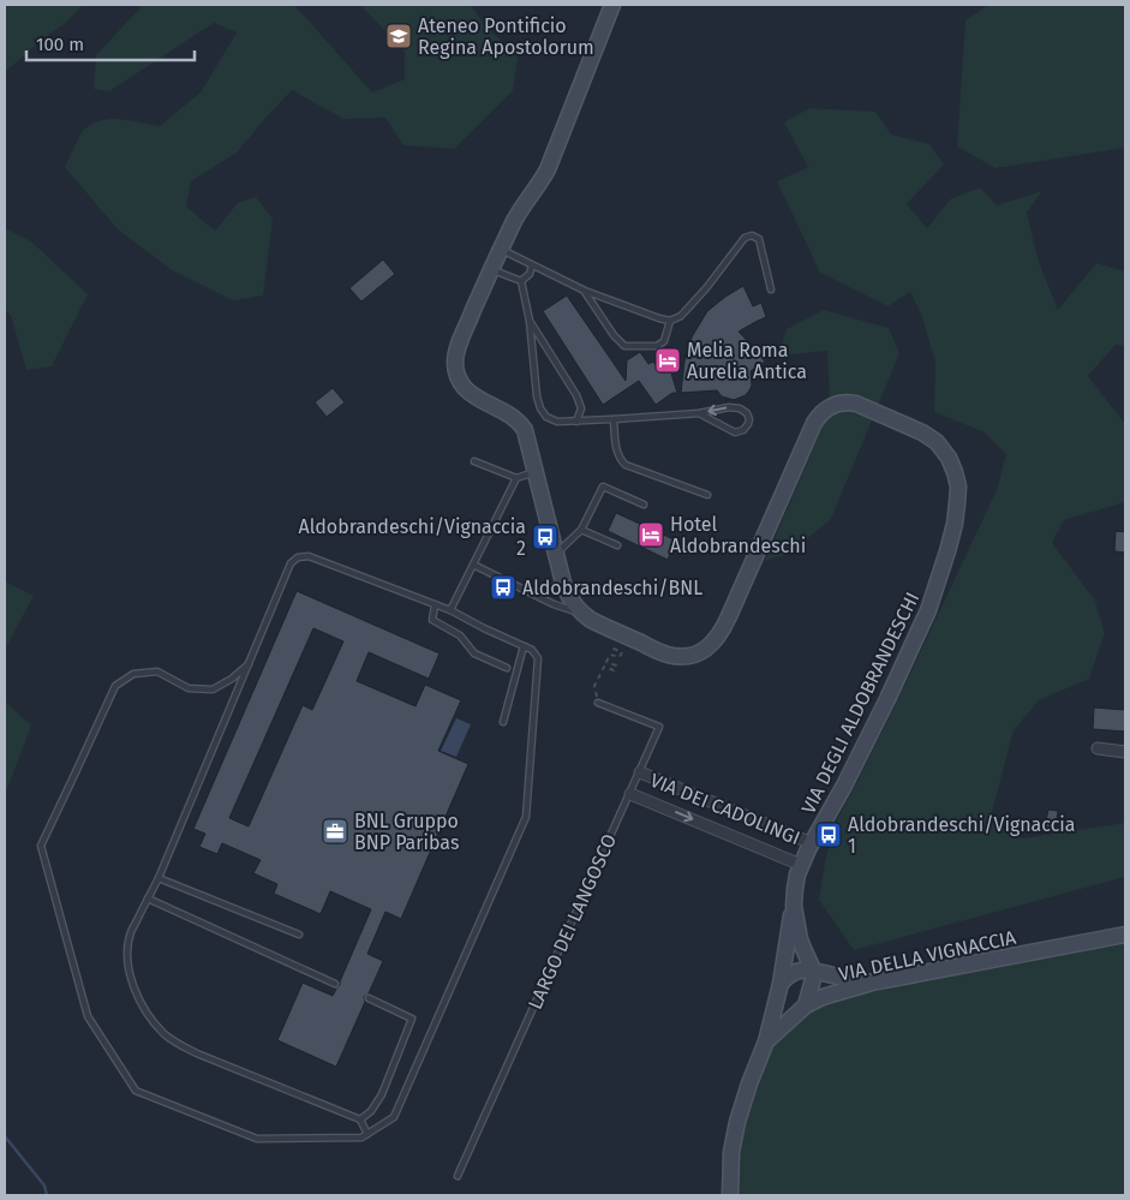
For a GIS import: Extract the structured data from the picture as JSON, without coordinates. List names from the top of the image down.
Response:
{
  "streets": {
    "street": ["VIA DEGLI ALDOBRANDESCHI", "VIA DEI CADOLINGI", "VIA DELLA VIGNACCIA"],
    "lane": ["LARGO DEI LANGOSCO"]
  },
  "crossings": [
    ["VIA DEGLI ALDOBRANDESCHI", "VIA DEI CADOLINGI"],
    ["VIA DEI CADOLINGI", "LARGO DEI LANGOSCO"]
  ],
  "places": {
    "school or university": ["Ateneo Pontificio Regina Apostolorum"],
    "hotel": ["Melia Roma Aurelia Antica", "Hotel Aldobrandeschi"],
    "bus stop": ["Aldobrandeschi/Vignaccia 2", "Aldobrandeschi/BNL", "Aldobrandeschi/Vignaccia 1"],
    "office": ["BNL Gruppo BNP Paribas"]
  },
  "scale_bar": "100 m"
}
